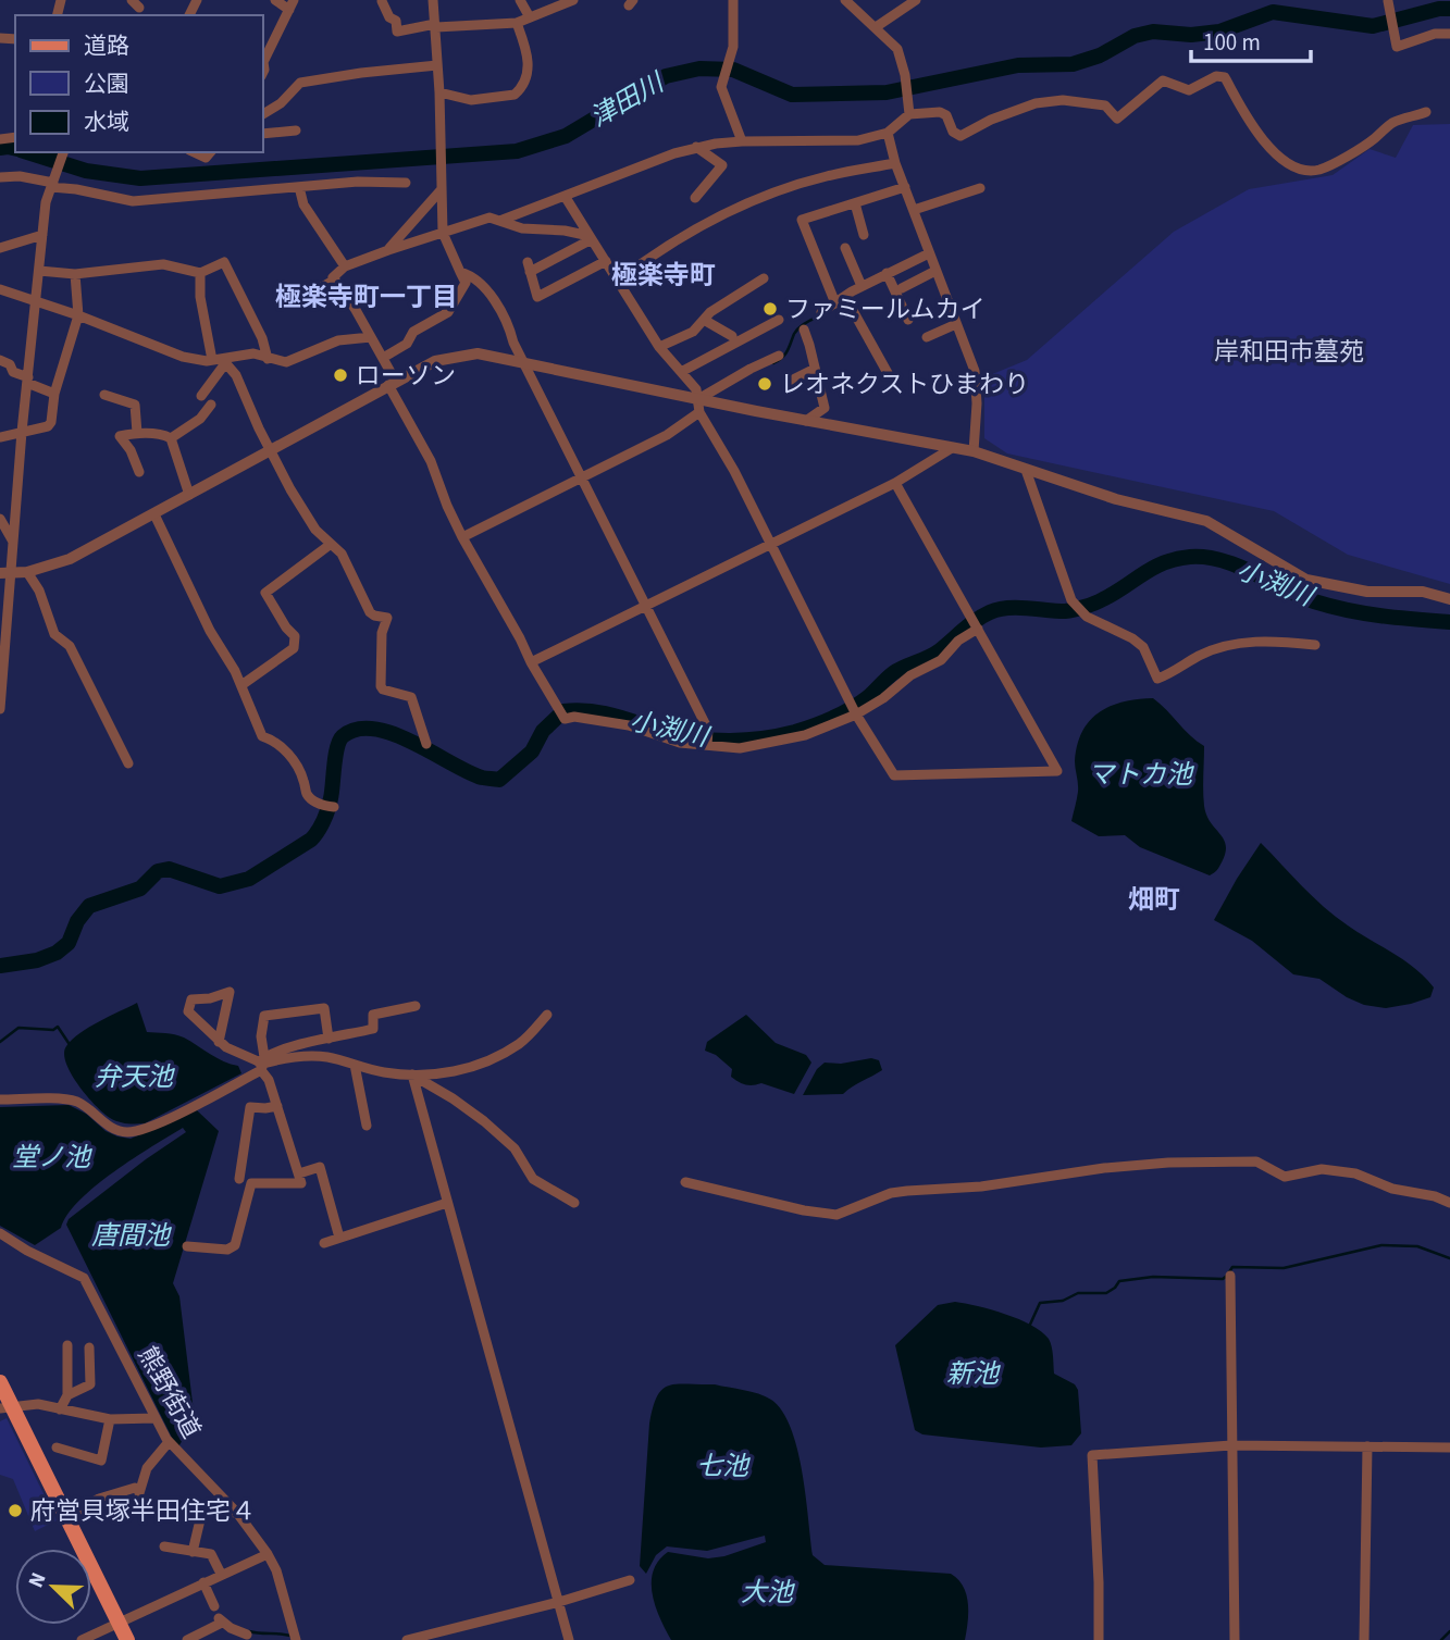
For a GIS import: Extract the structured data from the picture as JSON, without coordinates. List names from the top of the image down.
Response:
{
  "streets": {
    "street": ["熊野街道"]
  },
  "districts": ["極楽寺町", "極楽寺町一丁目", "畑町"],
  "water": [
    "津田川",
    "小渕川",
    "マトカ池",
    "弁天池",
    "堂ノ池",
    "唐間池",
    "新池",
    "七池",
    "大池"
  ],
  "parks": ["岸和田市墓苑"],
  "places": [
    "ファミールムカイ",
    "ローソン",
    "レオネクストひまわり",
    "府営貝塚半田住宅４"
  ],
  "legend": ["道路", "公園", "水域"],
  "scale_bar": "100 m",
  "north": "top left"
}
